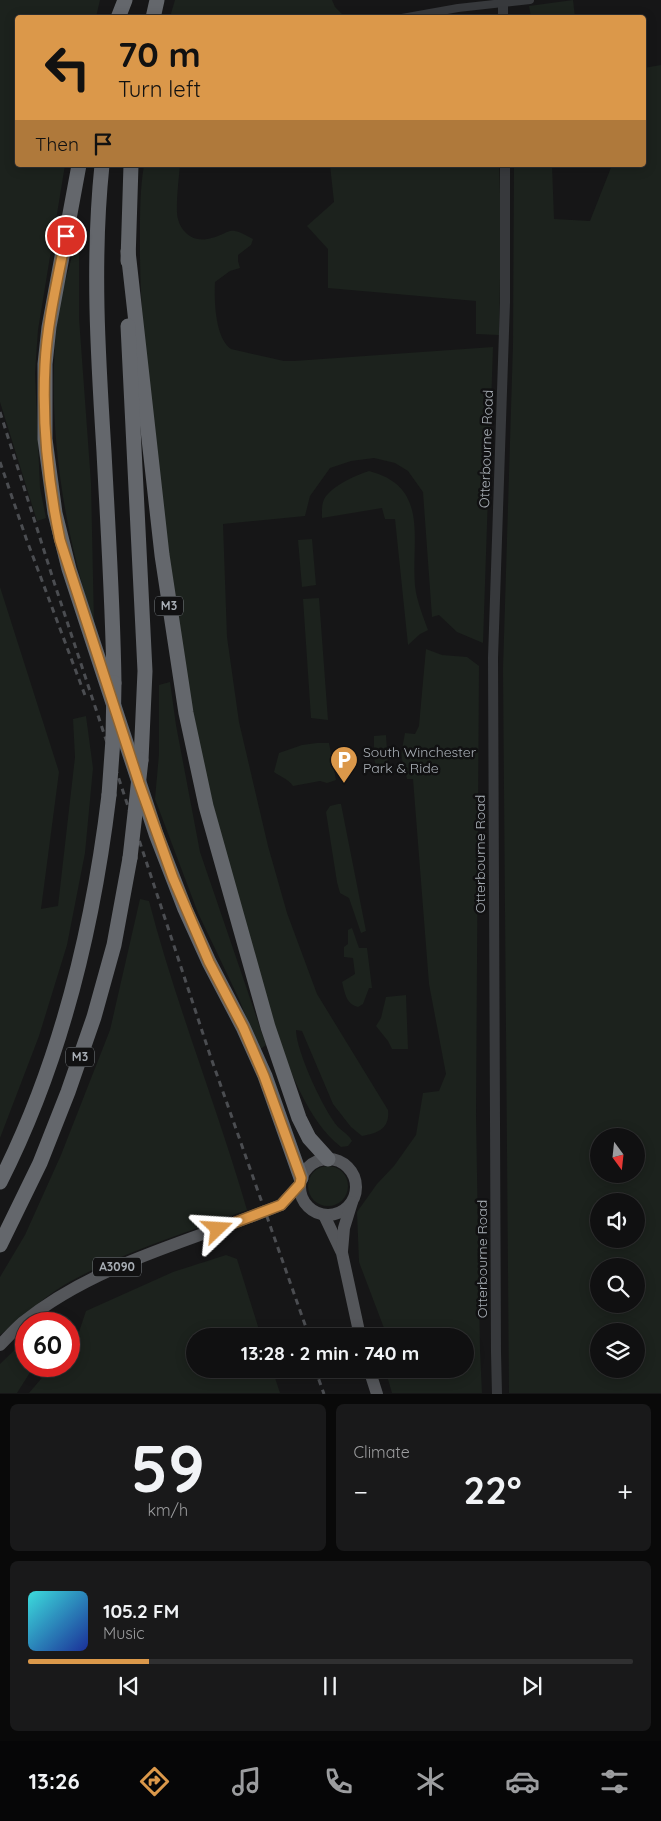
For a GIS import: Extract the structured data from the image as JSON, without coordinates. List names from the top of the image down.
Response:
{
  "streets": {
    "highway": ["M3"],
    "main road": ["A3090"],
    "street": ["Otterbourne Road"]
  },
  "crossings": [
    ["M3", "A3090"]
  ],
  "places": {
    "parking": ["South Winchester Park & Ride"]
  },
  "north": "bottom",
  "page": {
    "turn": ["70 m", "Turn left"],
    "then": "Then",
    "limit": "60",
    "trip": "13:28 · 2 min · 740 m",
    "tile": [
      ["59", "km/h"],
      "Climate"
    ],
    "heat": ["−", "22°", "+"],
    "song": ["105.2 FM", "Music"],
    "tabs": "13:26"
  }
}
